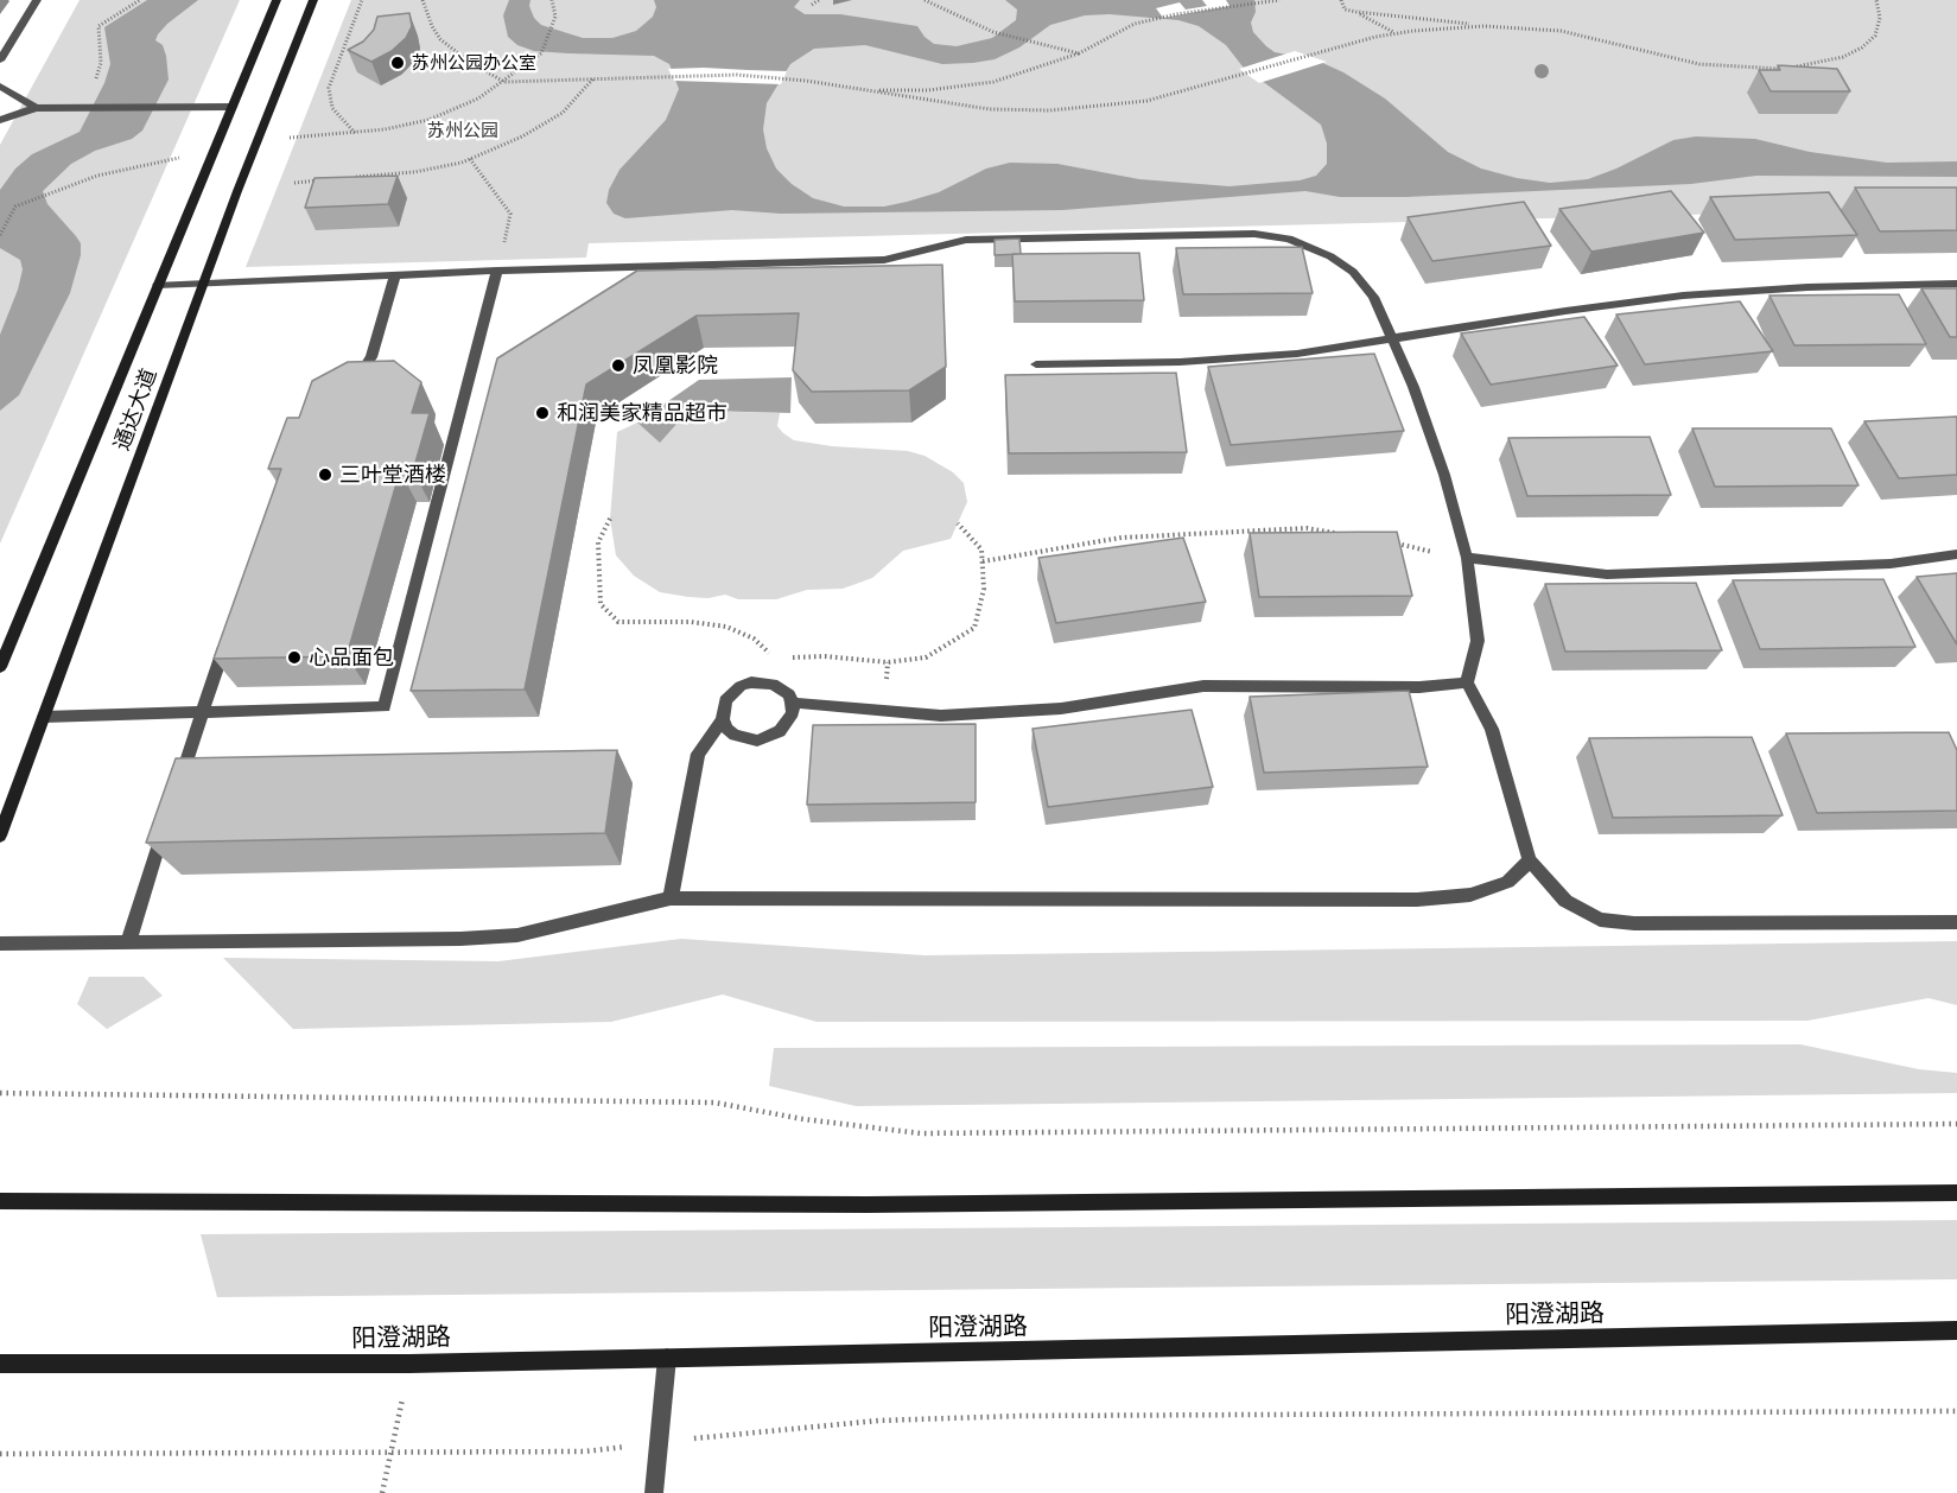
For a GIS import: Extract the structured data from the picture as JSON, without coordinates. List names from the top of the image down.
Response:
{
  "streets": {
    "main road": ["通达大道", "阳澄湖路"]
  },
  "parks": ["苏州公园"],
  "places": [
    "苏州公园办公室",
    "凤凰影院",
    "和润美家精品超市",
    "三叶堂酒楼",
    "心品面包"
  ]
}
